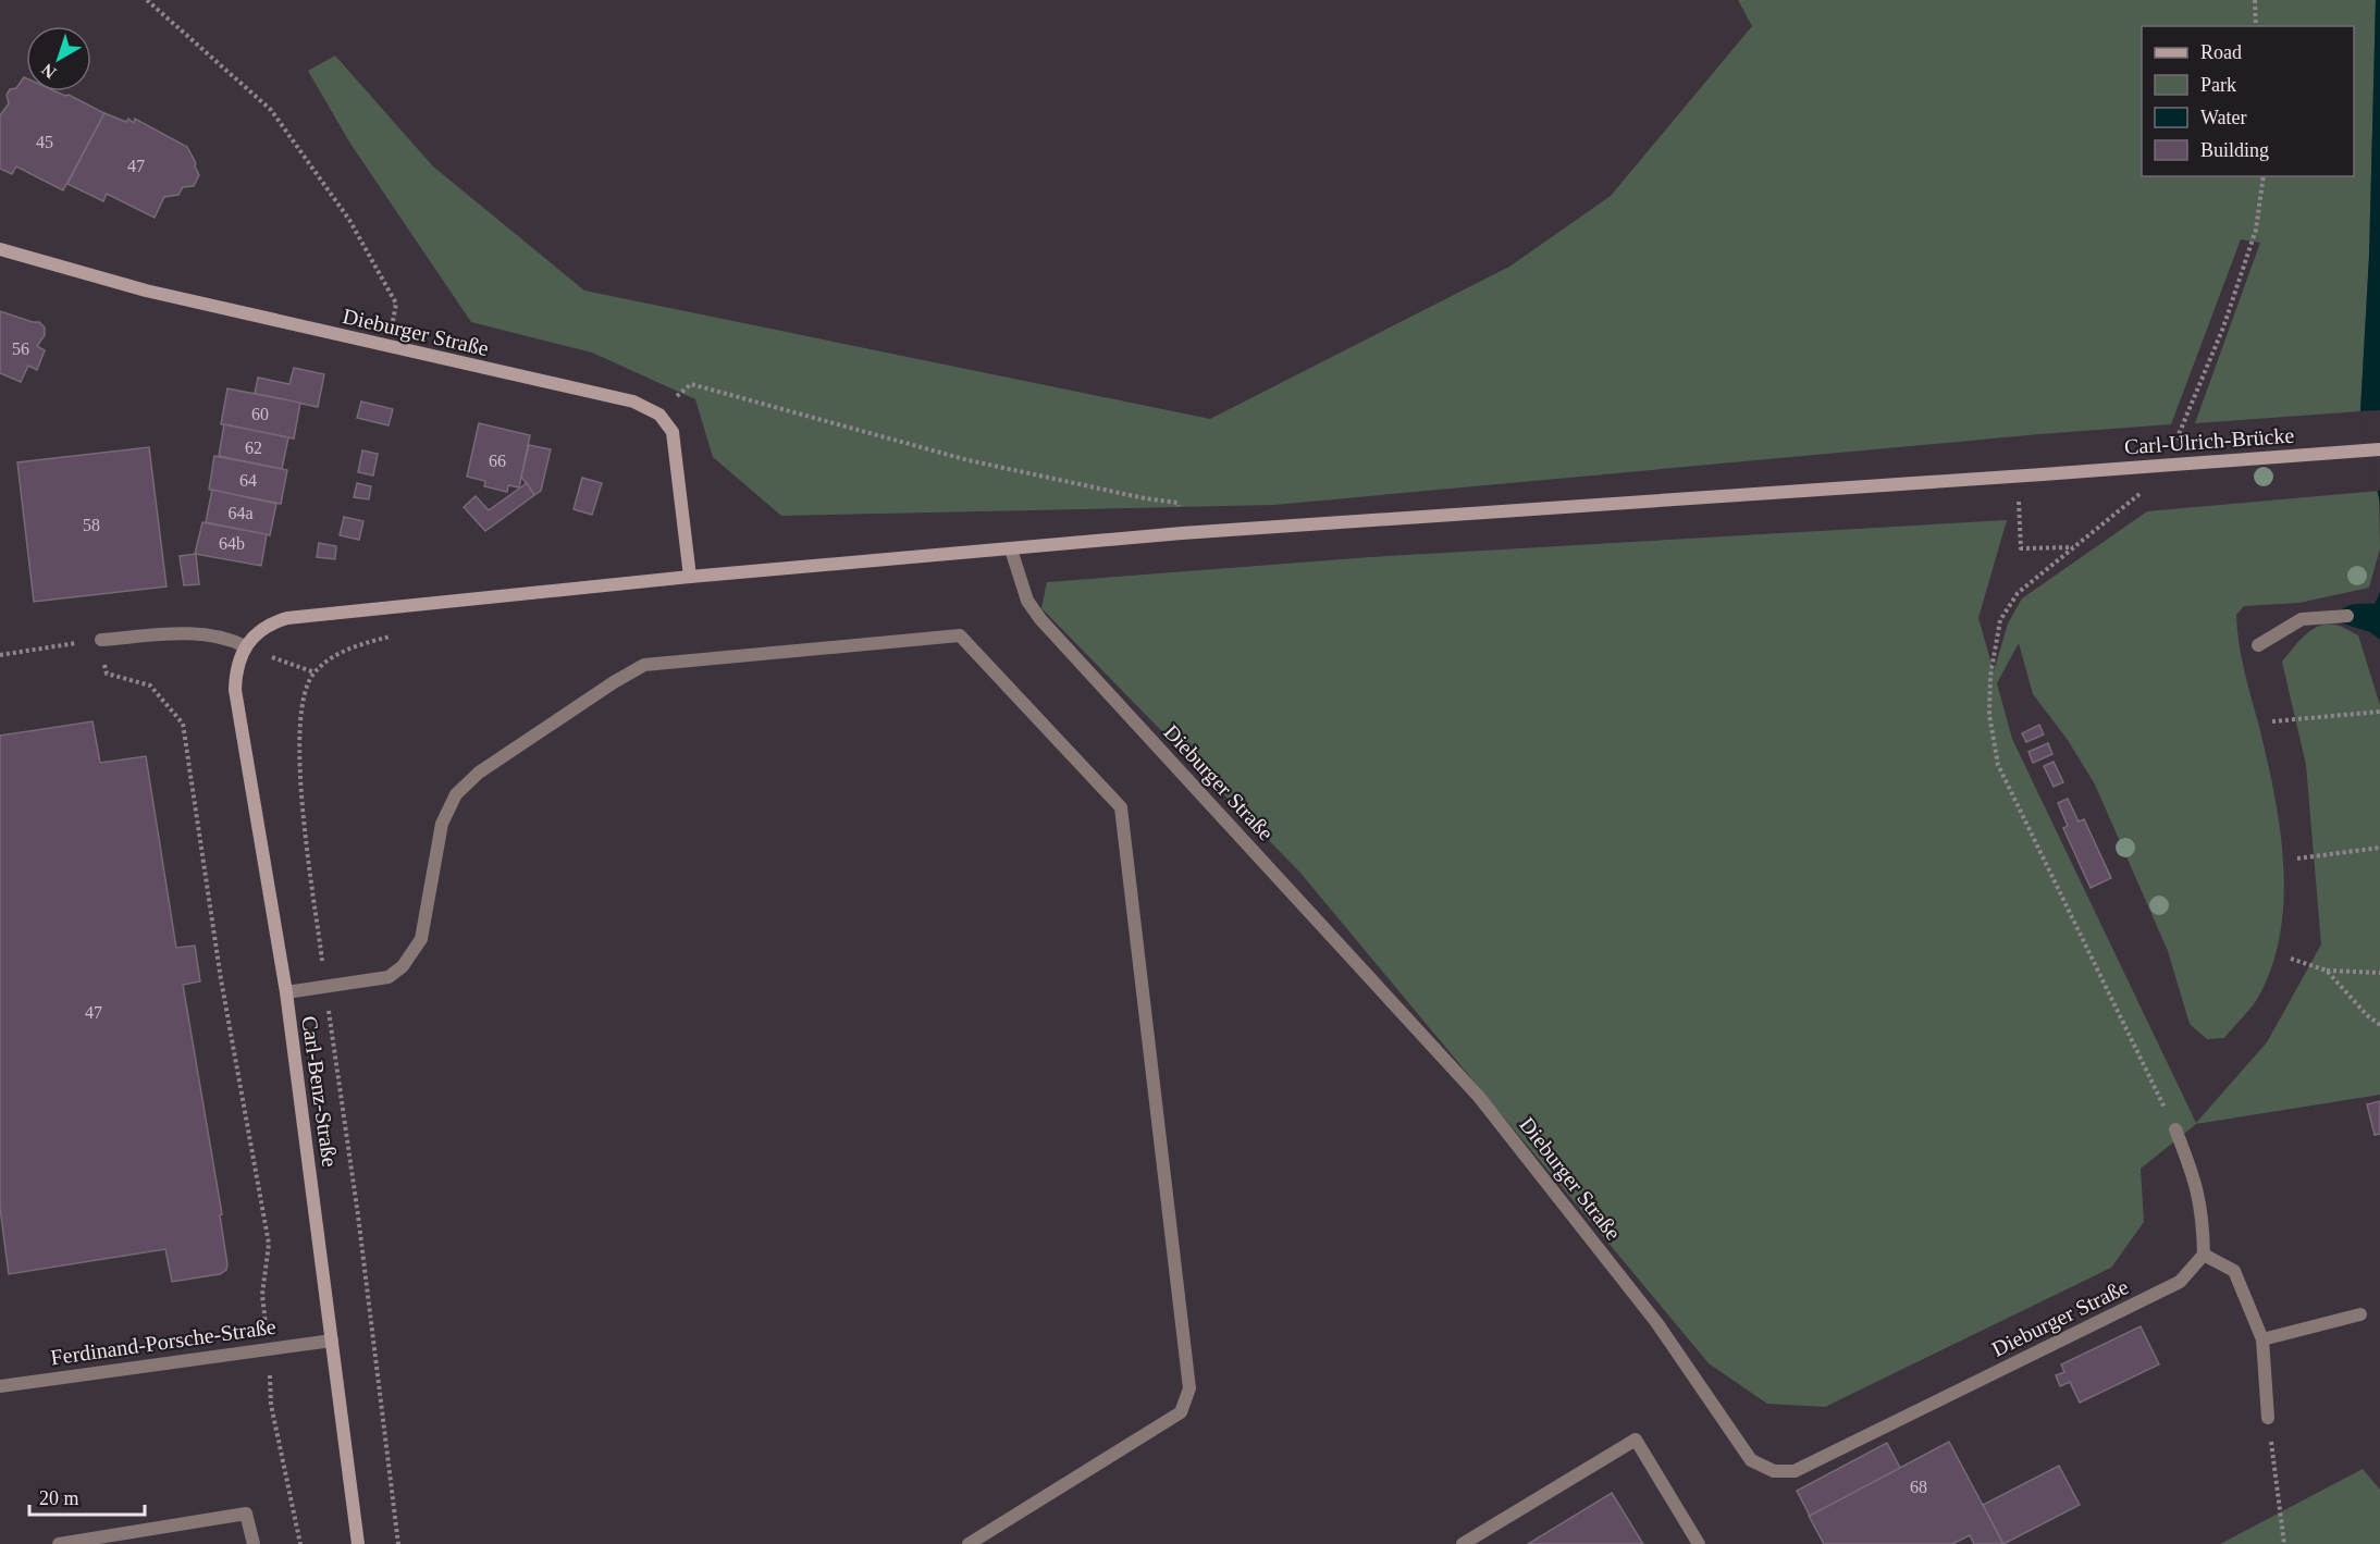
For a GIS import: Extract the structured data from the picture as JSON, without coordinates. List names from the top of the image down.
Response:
{
  "streets": {
    "main road": ["Dieburger Straße", "Carl-Ulrich-Brücke", "Carl-Benz-Straße"],
    "street": ["Ferdinand-Porsche-Straße"]
  },
  "crossings": [
    ["Dieburger Straße", "Carl-Ulrich-Brücke"],
    ["Carl-Ulrich-Brücke", "Carl-Benz-Straße"],
    ["Carl-Benz-Straße", "Ferdinand-Porsche-Straße"]
  ],
  "house_numbers": [
    "45",
    "47",
    "56",
    "60",
    "62",
    "66",
    "64",
    "64a",
    "58",
    "64b",
    "47",
    "68"
  ],
  "legend": [
    "Road",
    "Park",
    "Water",
    "Building"
  ],
  "scale_bar": "20 m",
  "north": "bottom left"
}
